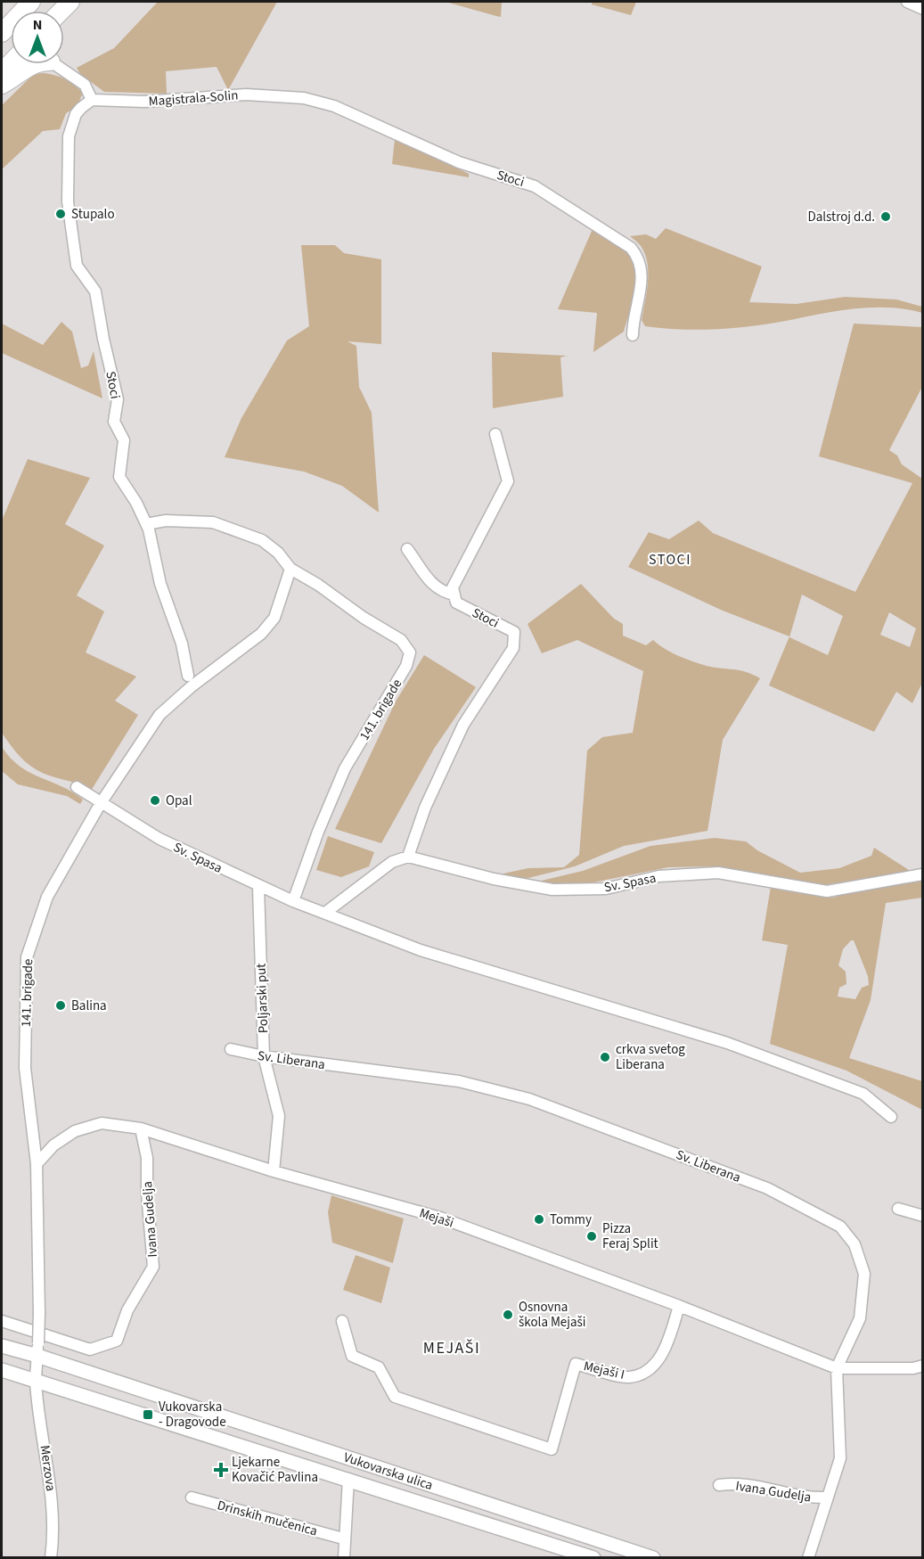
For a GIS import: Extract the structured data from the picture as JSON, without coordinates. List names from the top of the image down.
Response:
{
  "streets": {
    "street": [
      "Magistrala-Solin",
      "Stoci",
      "141. brigade",
      "Sv. Spasa",
      "Poljarski put",
      "Sv. Liberana",
      "Mejaši",
      "Ivana Gudelja",
      "Mejaši I",
      "Merzova",
      "Vukovarska ulica",
      "Drinskih mučenica"
    ]
  },
  "crossings": [
    ["Magistrala-Solin", "Stoci"],
    ["Stoci", "141. brigade"],
    ["Stoci", "Sv. Spasa"],
    ["141. brigade", "Sv. Spasa"],
    ["141. brigade", "Mejaši"],
    ["141. brigade", "Merzova"],
    ["141. brigade", "Vukovarska ulica"],
    ["Sv. Spasa", "Poljarski put"],
    ["Poljarski put", "Sv. Liberana"],
    ["Poljarski put", "Mejaši"],
    ["Sv. Liberana", "Mejaši"],
    ["Sv. Liberana", "Ivana Gudelja"],
    ["Mejaši", "Ivana Gudelja"],
    ["Mejaši", "Mejaši I"],
    ["Merzova", "Vukovarska ulica"]
  ],
  "districts": ["STOCI", "MEJAŠI"],
  "places": {
    "other": [
      "Stupalo",
      "Dalstroj d.d.",
      "Opal",
      "Balina",
      "crkva svetog Liberana",
      "Tommy",
      "Pizza Feraj Split",
      "Osnovna škola Mejaši"
    ],
    "transit": ["Vukovarska - Dragovode"],
    "health": ["Ljekarne Kovačić Pavlina"]
  },
  "north": "top"
}
